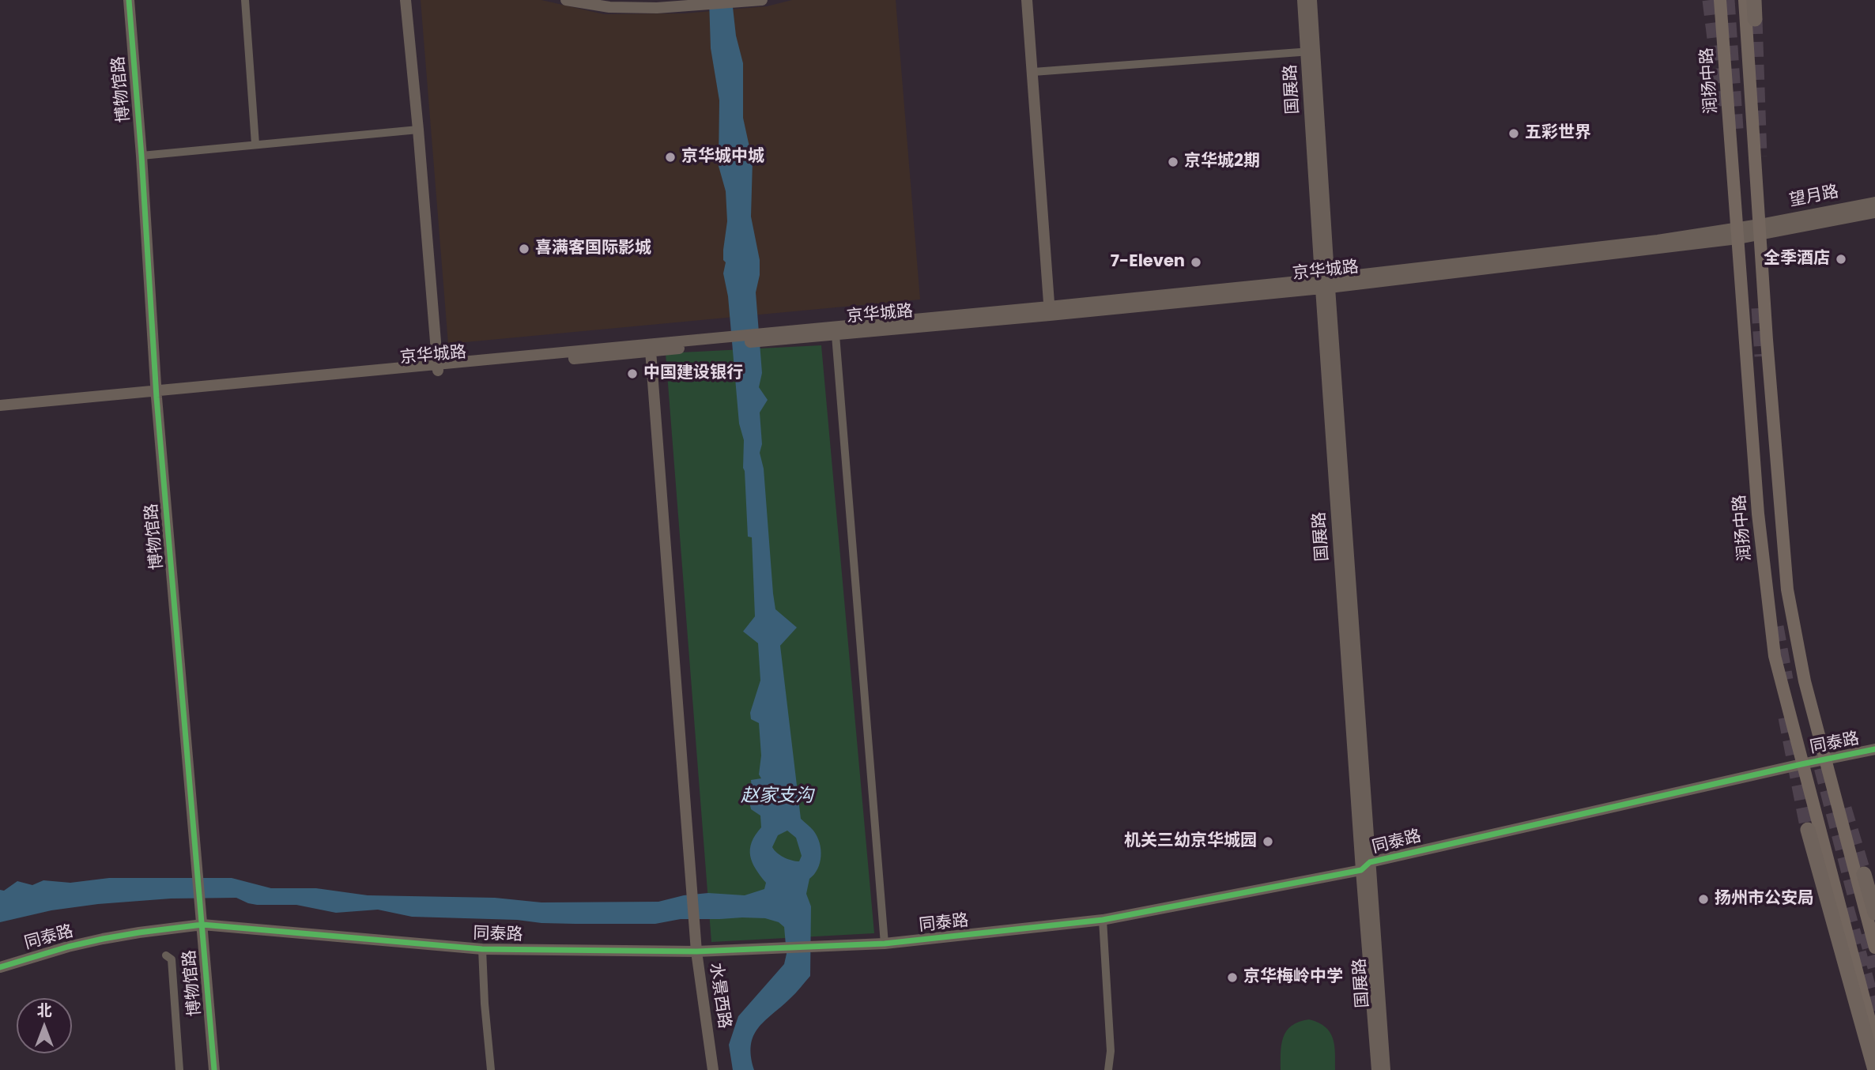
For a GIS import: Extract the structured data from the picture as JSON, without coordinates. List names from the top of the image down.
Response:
{
  "streets": {
    "main road": ["润扬中路"],
    "street": [
      "博物馆路",
      "国展路",
      "望月路",
      "京华城路",
      "同泰路",
      "水景西路"
    ]
  },
  "crossings": [
    ["润扬中路", "京华城路"],
    ["润扬中路", "同泰路"],
    ["博物馆路", "京华城路"],
    ["博物馆路", "同泰路"],
    ["国展路", "京华城路"],
    ["国展路", "同泰路"],
    ["望月路", "京华城路"],
    ["京华城路", "水景西路"],
    ["同泰路", "水景西路"]
  ],
  "water": ["赵家支沟"],
  "places": [
    "五彩世界",
    "京华城中城",
    "京华城2期",
    "喜满客国际影城",
    "全季酒店",
    "7-Eleven",
    "中国建设银行",
    "机关三幼京华城园",
    "扬州市公安局",
    "京华梅岭中学"
  ],
  "north": "top"
}
